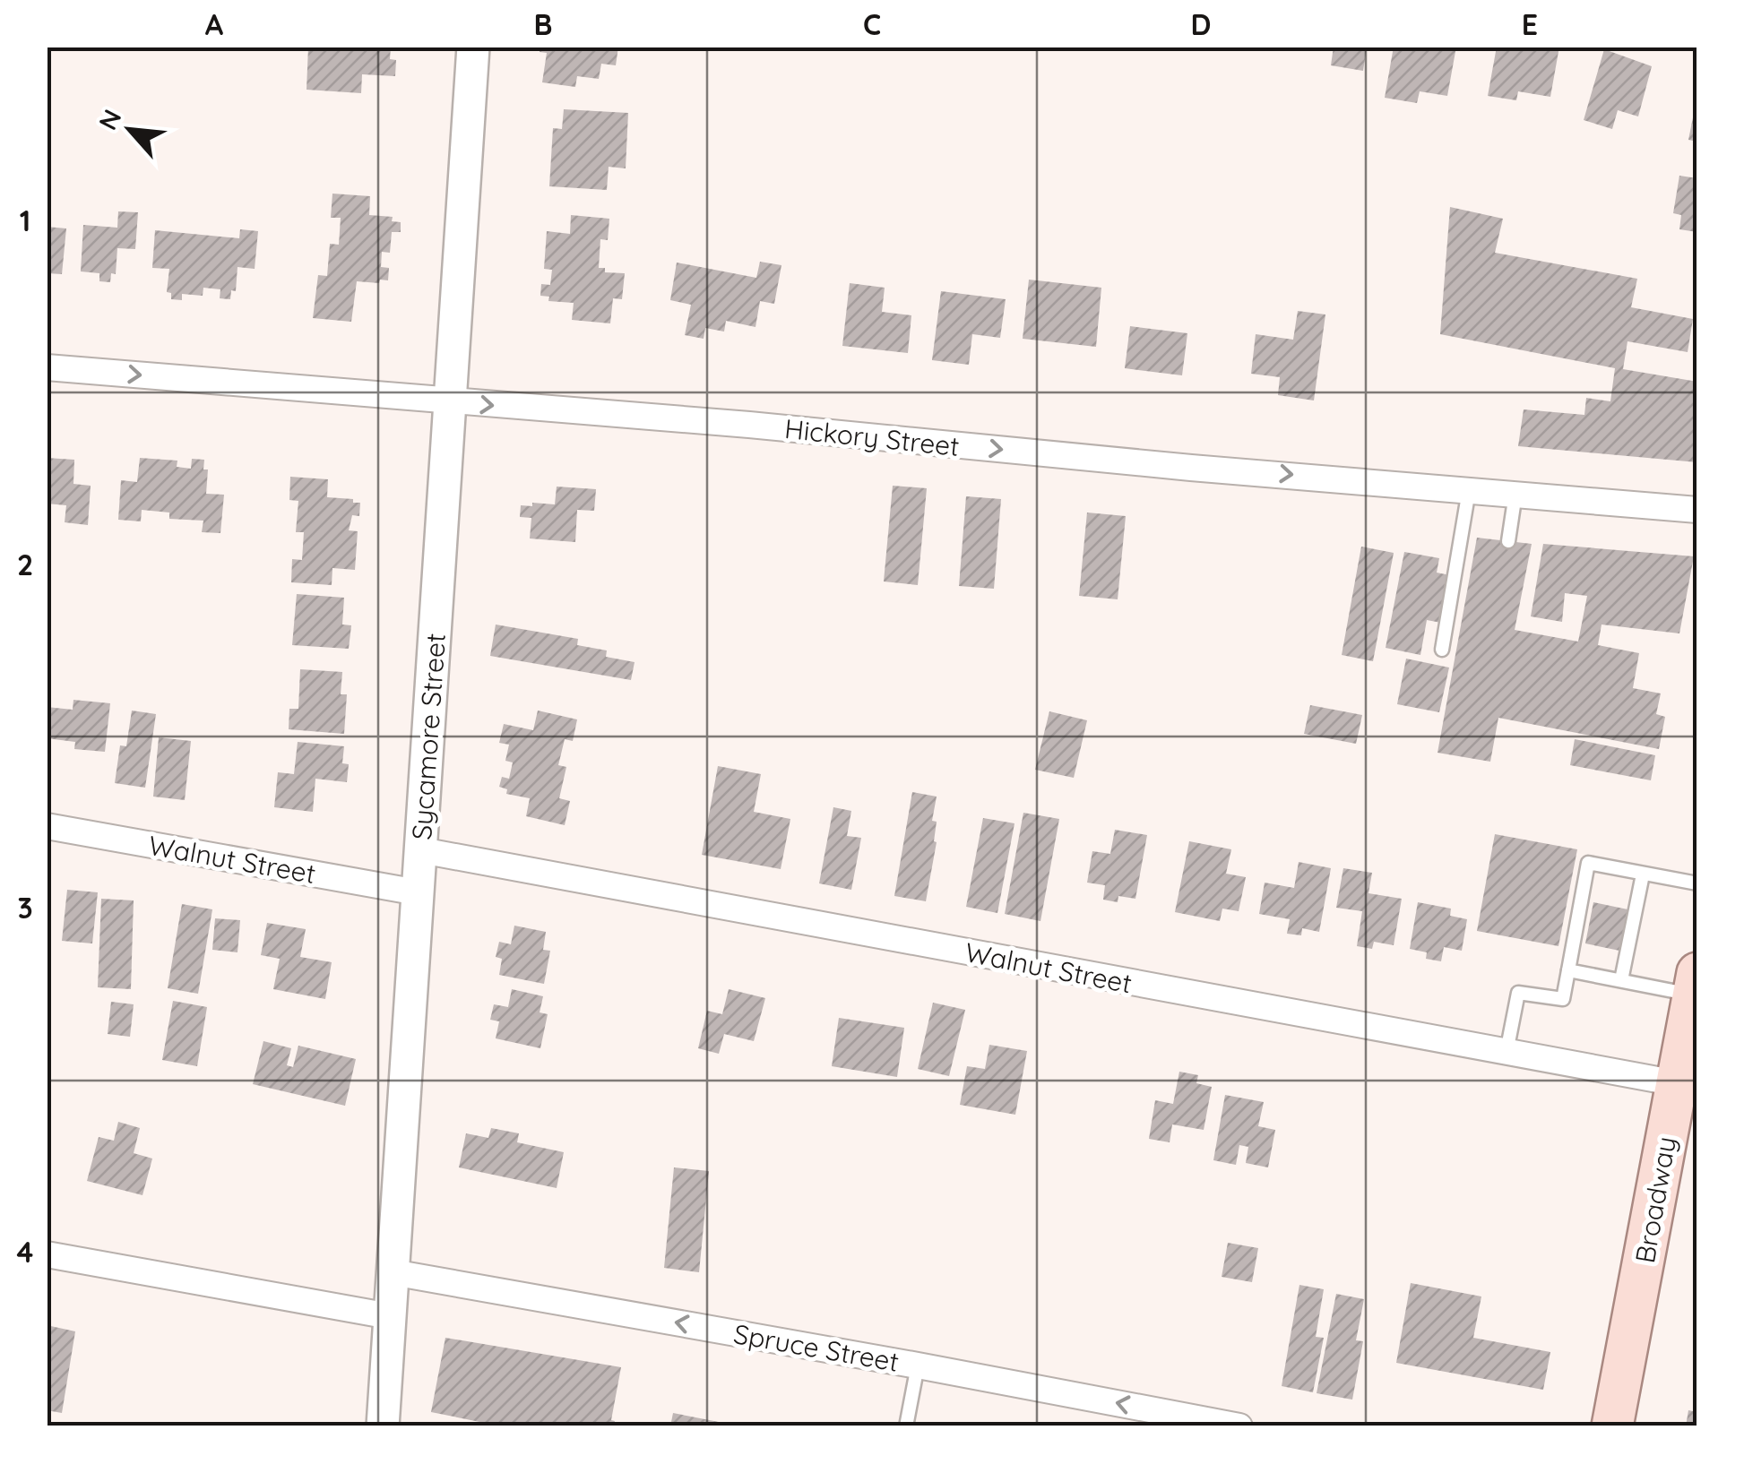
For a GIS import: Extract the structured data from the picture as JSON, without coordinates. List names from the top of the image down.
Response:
{
  "streets": {
    "main road": ["Broadway"],
    "street": [
      "Hickory Street",
      "Sycamore Street",
      "Walnut Street",
      "Spruce Street"
    ]
  },
  "crossings": [
    ["Hickory Street", "Sycamore Street"],
    ["Sycamore Street", "Walnut Street"],
    ["Sycamore Street", "Spruce Street"],
    ["Walnut Street", "Broadway"]
  ],
  "one_way": ["Hickory Street", "Spruce Street"],
  "north": "top left",
  "grid": {
    "columns": [
      "A",
      "B",
      "C",
      "D",
      "E"
    ],
    "rows": [
      "1",
      "2",
      "3",
      "4"
    ]
  }
}
